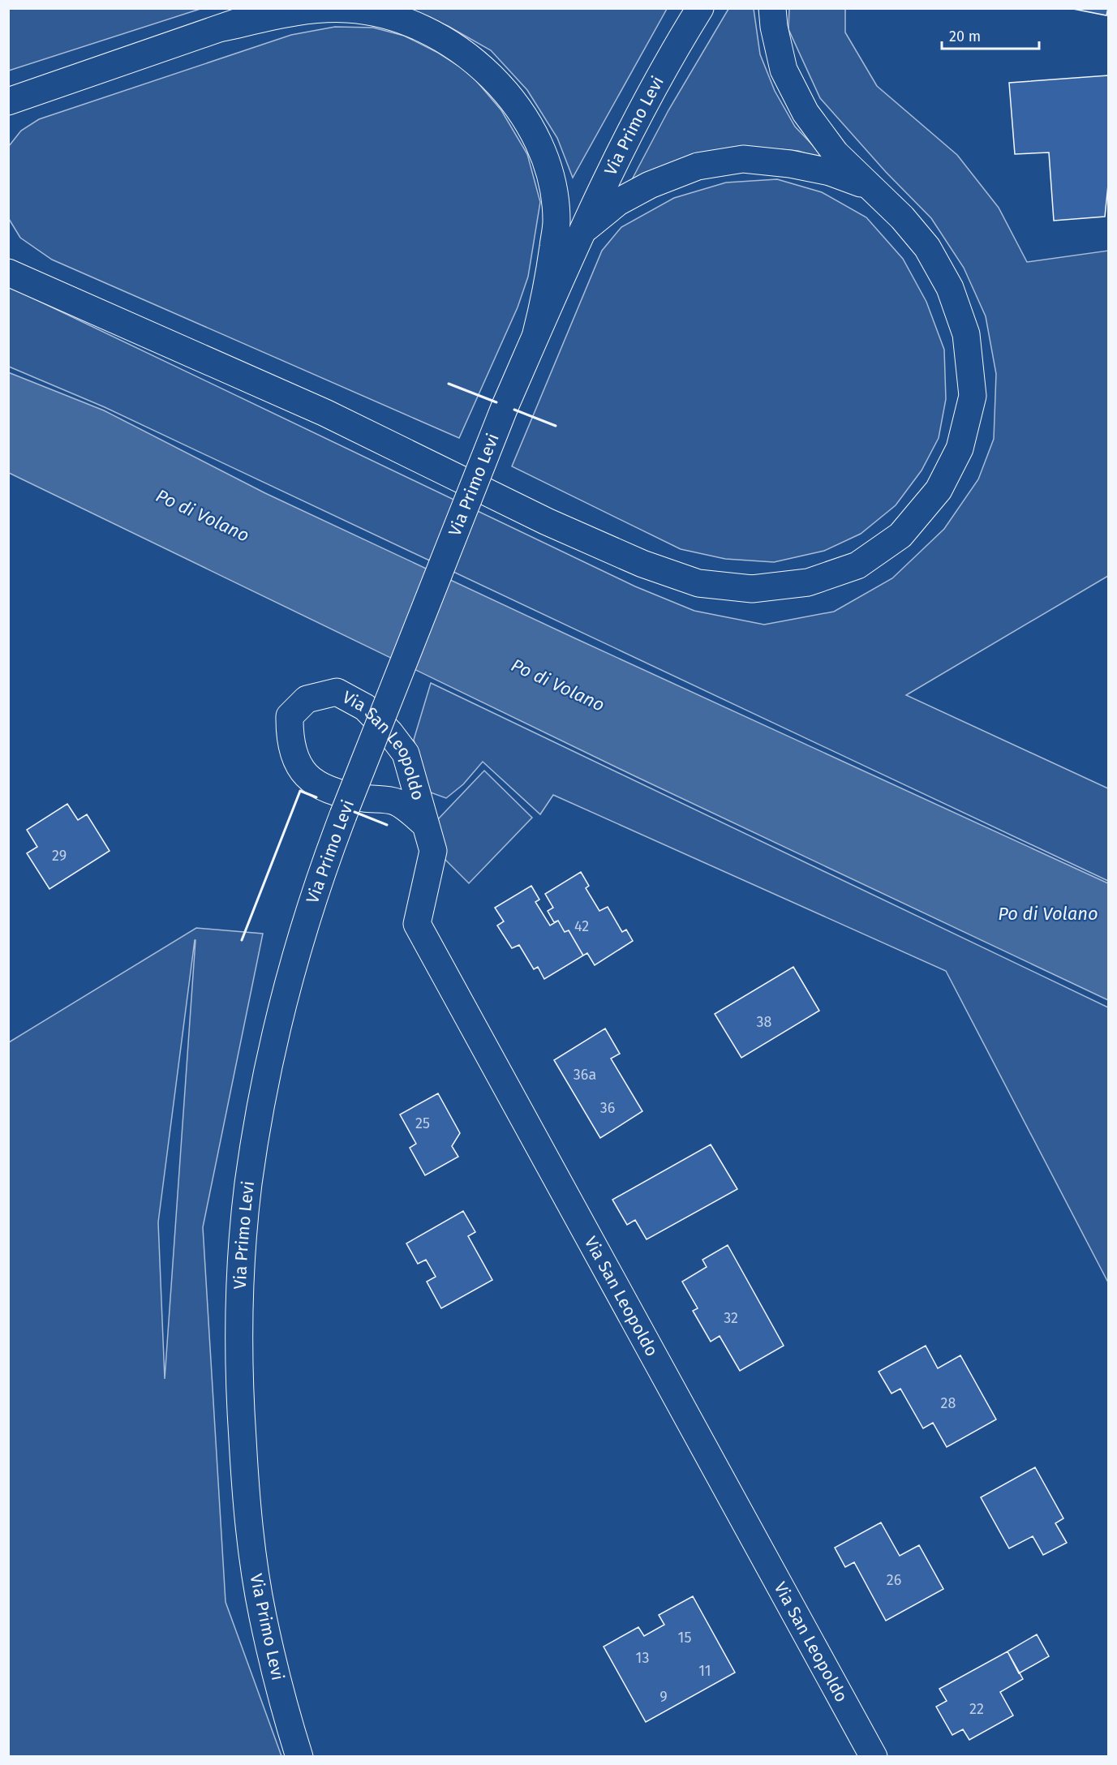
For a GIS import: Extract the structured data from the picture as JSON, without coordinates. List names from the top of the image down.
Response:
{
  "streets": {
    "main road": ["Via Primo Levi", "Via San Leopoldo"]
  },
  "water": ["Po di Volano"],
  "house_numbers": [
    "29",
    "42",
    "38",
    "36a",
    "36",
    "25",
    "32",
    "28",
    "26",
    "15",
    "13",
    "11",
    "9",
    "22"
  ],
  "scale_bar": "20 m"
}
